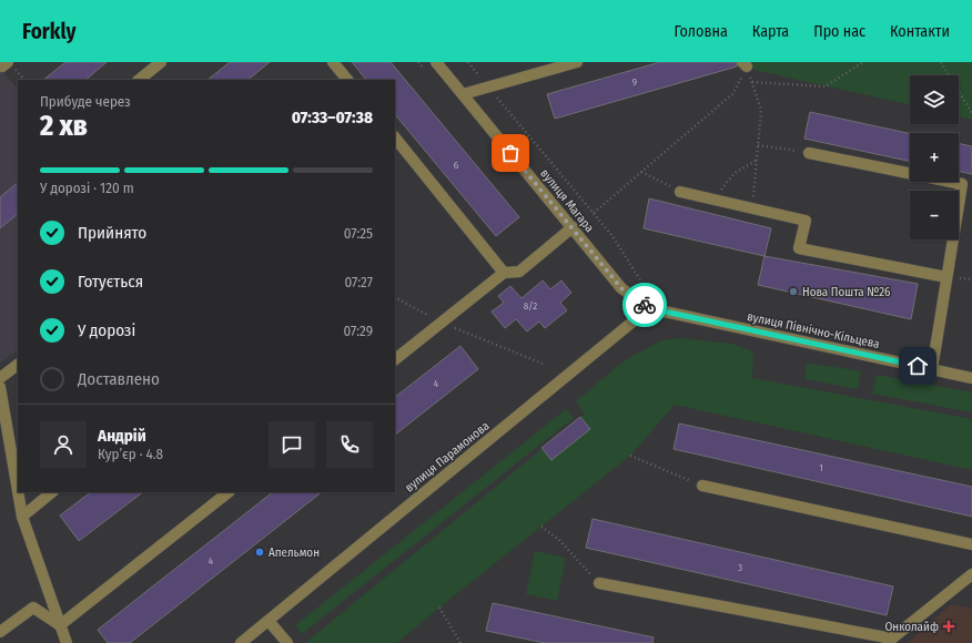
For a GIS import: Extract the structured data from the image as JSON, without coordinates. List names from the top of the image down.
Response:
{
  "streets": {
    "street": ["вулиця Магара", "вулиця Північно-Кільцева", "вулиця Парамонова"]
  },
  "crossings": [
    ["вулиця Магара", "вулиця Північно-Кільцева"],
    ["вулиця Магара", "вулиця Парамонова"],
    ["вулиця Північно-Кільцева", "вулиця Парамонова"]
  ],
  "places": {
    "other": ["Нова Пошта №26", "Апельмон"],
    "health": ["Онколайф"]
  },
  "house_numbers": [
    "9",
    "6",
    "8/2",
    "4",
    "1",
    "4",
    "3"
  ],
  "page": {
    "header": "Forkly",
    "nav": [
      "Головна",
      "Карта",
      "Про нас",
      "Контакти"
    ],
    "map_buttons": ["+", "−"],
    "heading": ["2 хв", "Прибуде через", "07:33–07:38"],
    "panel": ["Андрій", "Кур’єр · 4.8"],
    "bar": "У дорозі · 120 m",
    "list": [
      ["Прийнято", "07:25"],
      ["Готується", "07:27"],
      ["У дорозі", "07:29"],
      "Доставлено"
    ]
  }
}
